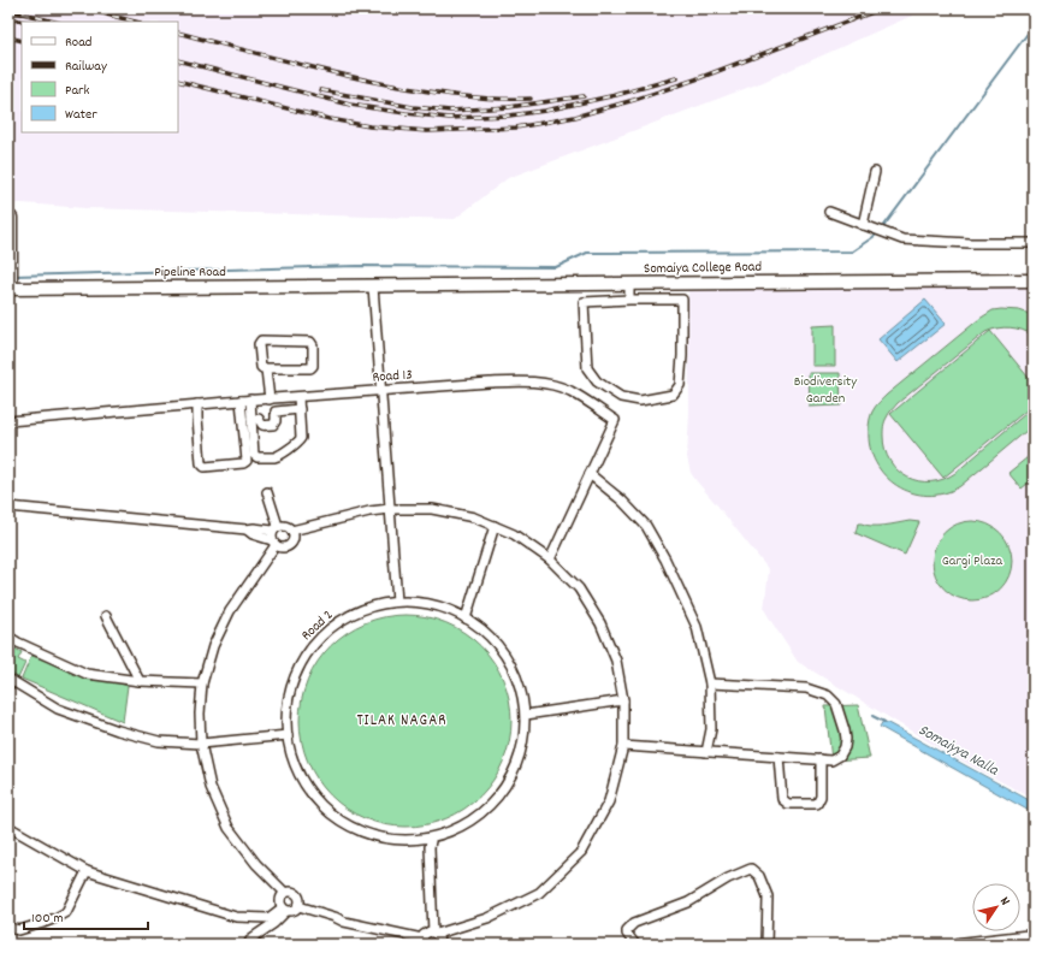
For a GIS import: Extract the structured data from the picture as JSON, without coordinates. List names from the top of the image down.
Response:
{
  "streets": {
    "street": [
      "Somaiya College Road",
      "Pipeline Road",
      "Road 13",
      "Road 2"
    ]
  },
  "crossings": [
    ["Somaiya College Road", "Pipeline Road"]
  ],
  "districts": ["TILAK NAGAR"],
  "water": ["Somaiyya Nalla"],
  "parks": ["Biodiversity Garden", "Gargi Plaza"],
  "legend": [
    "Road",
    "Railway",
    "Park",
    "Water"
  ],
  "scale_bar": "100 m",
  "north": "top right"
}
